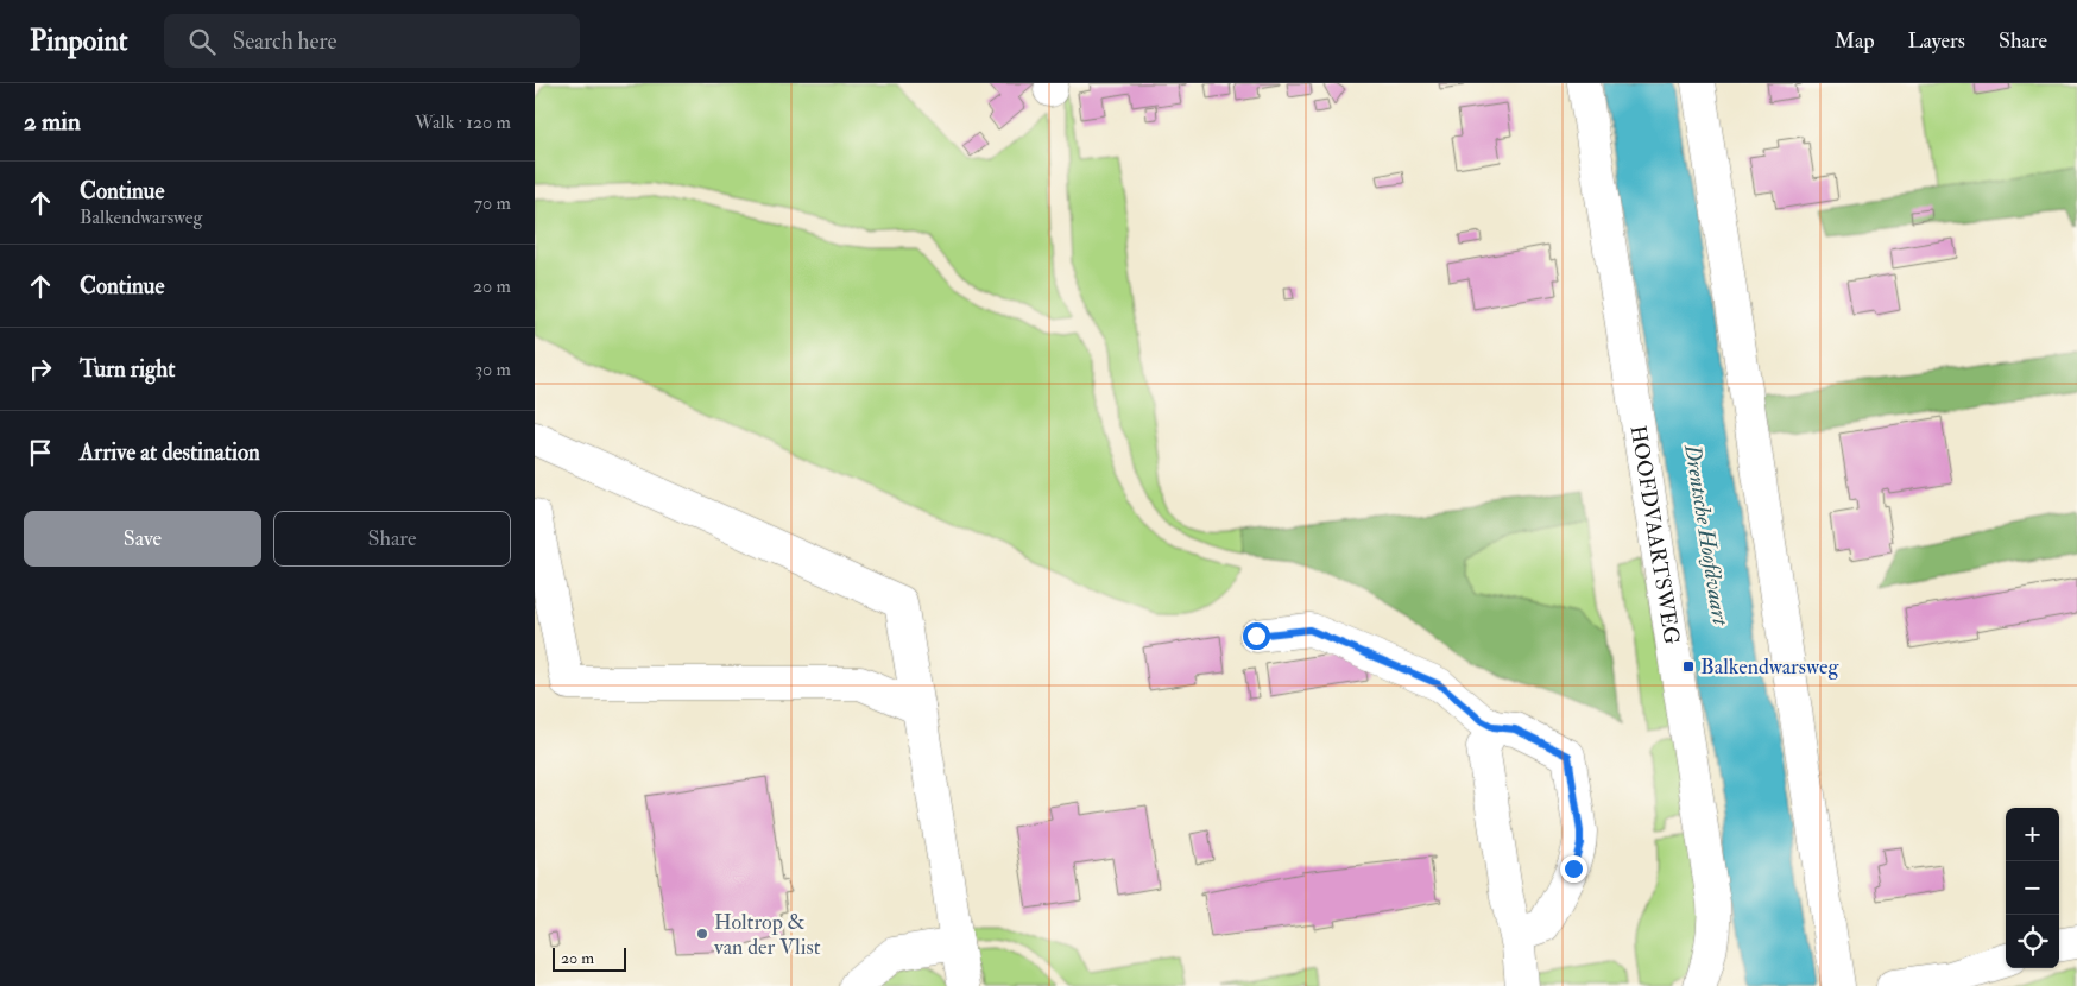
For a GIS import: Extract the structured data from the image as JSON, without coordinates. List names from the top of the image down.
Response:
{
  "streets": {
    "street": ["HOOFDVAARTSWEG"]
  },
  "water": ["Drentsche Hoofdvaart"],
  "places": {
    "transit": ["Balkendwarsweg"],
    "other": ["Holtrop & van der Vlist"]
  },
  "scale_bar": "20 m",
  "page": {
    "header": "Pinpoint",
    "search": "Search here",
    "nav": ["Map", "Layers", "Share"],
    "heading": ["2 min", "Walk · 120 m"],
    "list": [
      ["Continue", "Balkendwarsweg", "70 m"],
      ["Continue", "20 m"],
      ["Turn right", "30 m"],
      "Arrive at destination"
    ],
    "buttons": ["Save", "Share"],
    "map_buttons": ["+", "−"],
    "scale": "20 m"
  }
}
